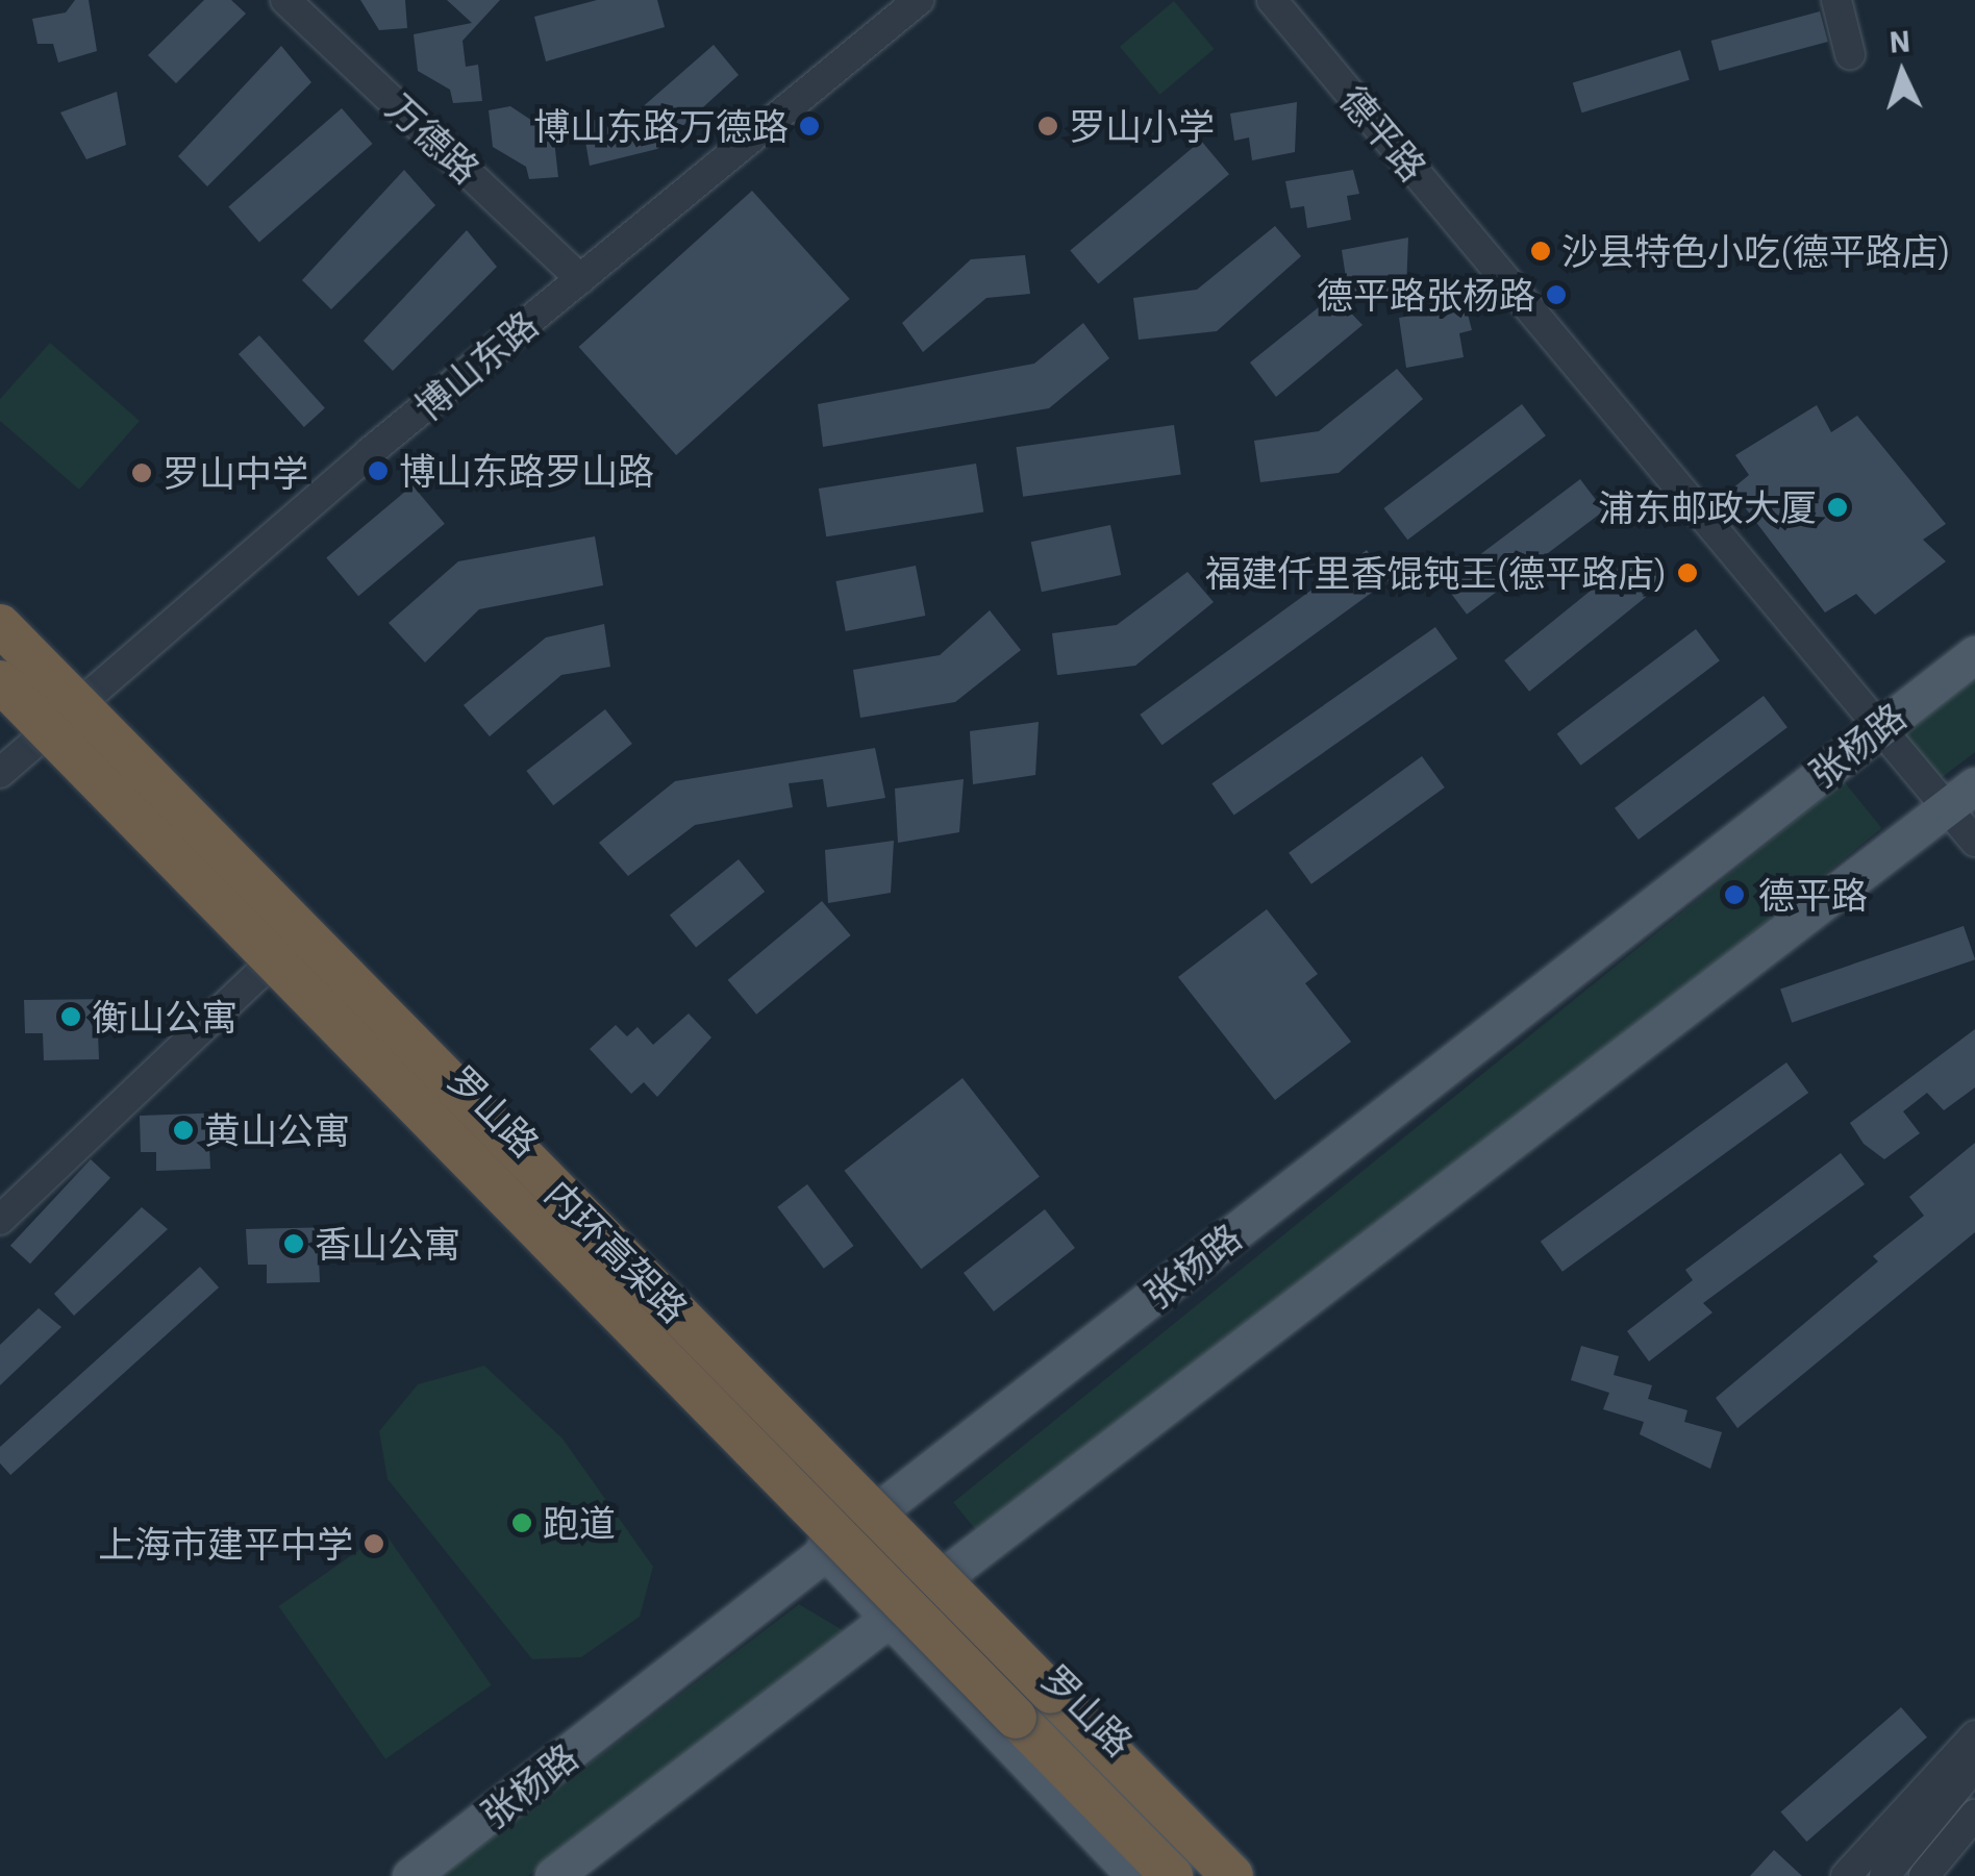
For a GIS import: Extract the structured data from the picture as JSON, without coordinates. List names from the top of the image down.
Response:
{
  "streets": {
    "highway": ["内环高架路"],
    "main road": ["张杨路", "罗山路"],
    "street": ["德平路", "万德路", "博山东路"]
  },
  "crossings": [
    ["德平路", "张杨路"],
    ["万德路", "博山东路"],
    ["博山东路", "罗山路"],
    ["张杨路", "罗山路"]
  ],
  "places": [
    "博山东路万德路",
    "罗山小学",
    "沙县特色小吃(德平路店)",
    "德平路张杨路",
    "博山东路罗山路",
    "罗山中学",
    "浦东邮政大厦",
    "福建仟里香馄钝王(德平路店)",
    "德平路",
    "衡山公寓",
    "黄山公寓",
    "香山公寓",
    "跑道",
    "上海市建平中学"
  ],
  "north": "top"
}
